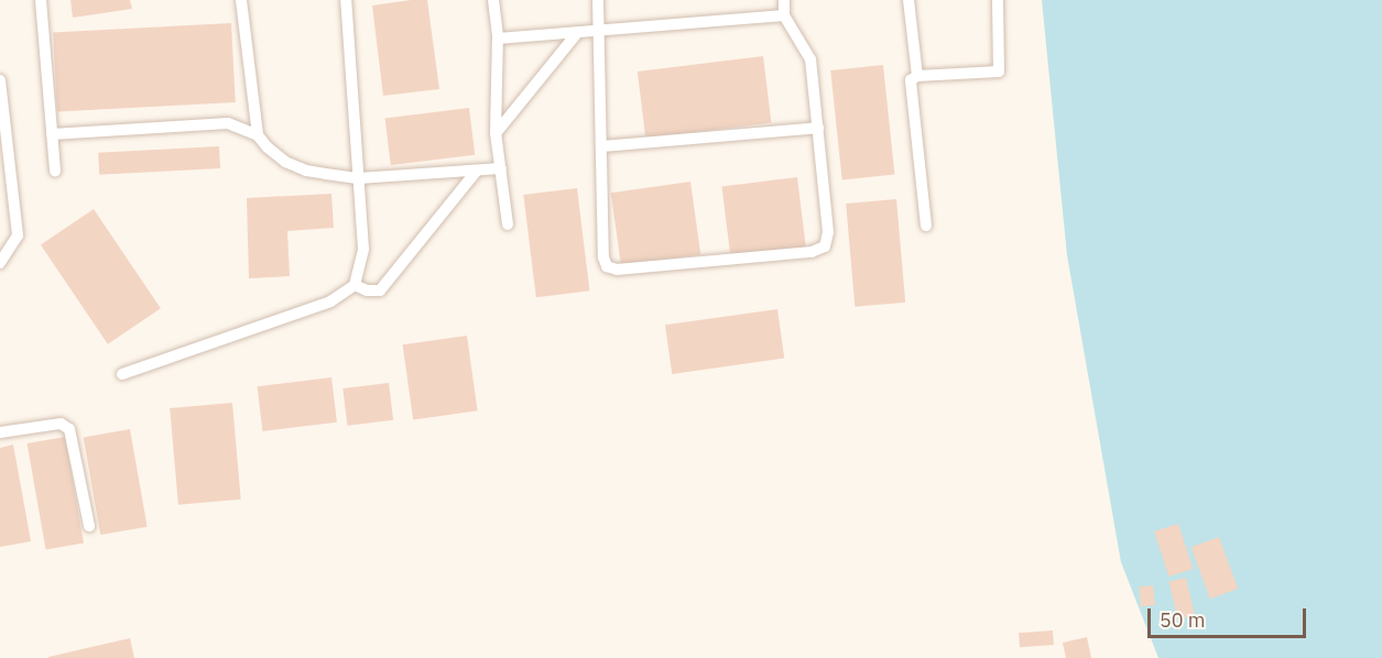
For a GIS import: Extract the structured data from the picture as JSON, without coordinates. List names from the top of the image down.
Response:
{
  "scale_bar": "50 m"
}
